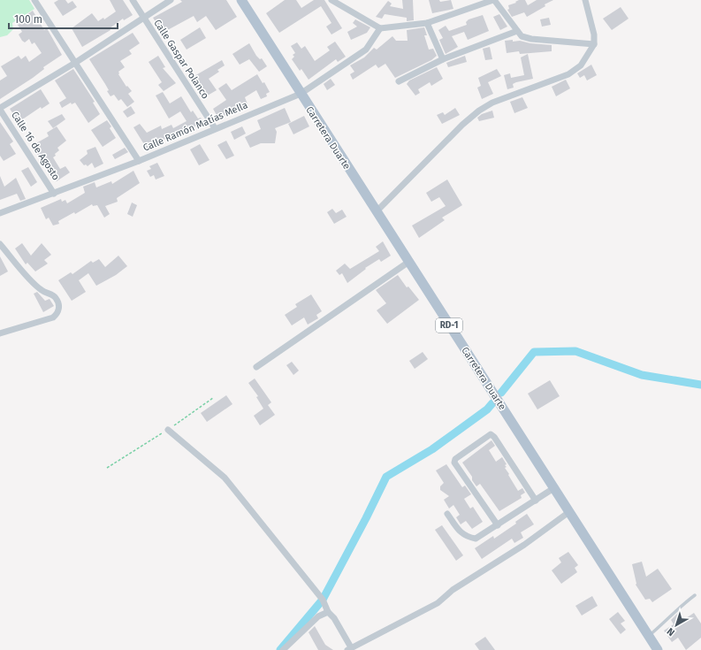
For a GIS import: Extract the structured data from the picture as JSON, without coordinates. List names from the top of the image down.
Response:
{
  "streets": {
    "main road": ["Carretera Duarte", "RD-1"],
    "street": ["Calle Gaspar Polanco", "Calle Ramón Matías Mella", "Calle 16 de Agosto"]
  },
  "crossings": [
    ["Calle Gaspar Polanco", "Calle Ramón Matías Mella"],
    ["Calle Ramón Matías Mella", "Carretera Duarte"],
    ["Calle Ramón Matías Mella", "Calle 16 de Agosto"]
  ],
  "scale_bar": "100 m",
  "north": "bottom left"
}
